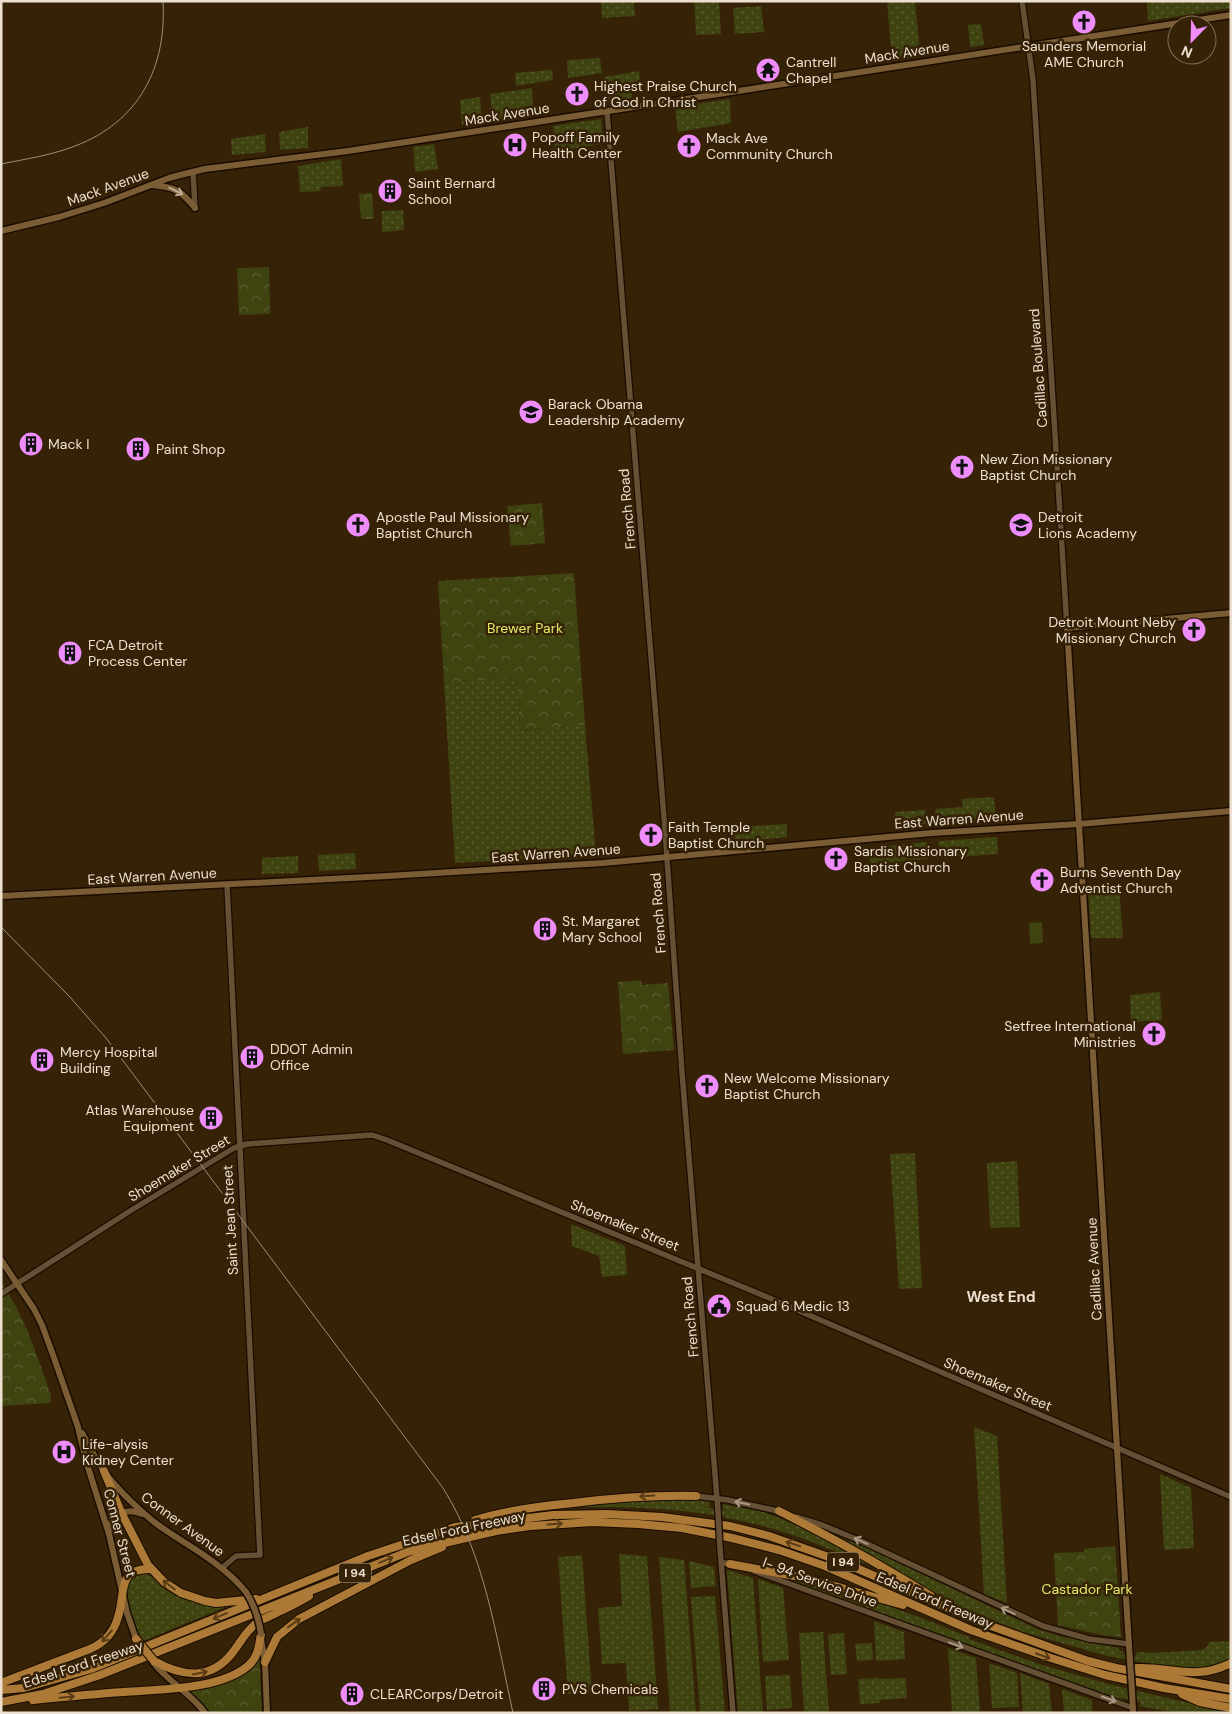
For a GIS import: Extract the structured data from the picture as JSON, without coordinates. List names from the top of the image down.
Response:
{
  "streets": {
    "highway": ["Edsel Ford Freeway", "I 94"],
    "main road": [
      "Mack Avenue",
      "Cadillac Boulevard",
      "East Warren Avenue",
      "Cadillac Avenue",
      "Conner Avenue",
      "Conner Street"
    ],
    "street": [
      "French Road",
      "Shoemaker Street",
      "Saint Jean Street",
      "I- 94 Service Drive"
    ]
  },
  "crossings": [
    ["Mack Avenue", "Cadillac Boulevard"],
    ["Mack Avenue", "French Road"],
    ["Cadillac Boulevard", "East Warren Avenue"],
    ["Cadillac Boulevard", "Cadillac Avenue"],
    ["French Road", "East Warren Avenue"],
    ["French Road", "Shoemaker Street"],
    ["French Road", "Edsel Ford Freeway"],
    ["French Road", "I- 94 Service Drive"],
    ["East Warren Avenue", "Saint Jean Street"],
    ["East Warren Avenue", "Cadillac Avenue"],
    ["Shoemaker Street", "Saint Jean Street"],
    ["Shoemaker Street", "Cadillac Avenue"],
    ["Shoemaker Street", "Conner Street"],
    ["Saint Jean Street", "Conner Avenue"],
    ["Cadillac Avenue", "Edsel Ford Freeway"],
    ["Cadillac Avenue", "I- 94 Service Drive"],
    ["Conner Avenue", "Conner Street"]
  ],
  "one_way": ["I- 94 Service Drive"],
  "districts": ["West End"],
  "parks": ["Brewer Park", "Castador Park"],
  "places": {
    "church": [
      "Saunders Memorial AME Church",
      "Highest Praise Church of God in Christ",
      "Mack Ave Community Church",
      "New Zion Missionary Baptist Church",
      "Apostle Paul Missionary Baptist Church",
      "Detroit Mount Neby Missionary Church",
      "Faith Temple Baptist Church",
      "Sardis Missionary Baptist Church",
      "Burns Seventh Day Adventist Church",
      "Setfree International Ministries",
      "New Welcome Missionary Baptist Church"
    ],
    "temple": ["Cantrell Chapel"],
    "hospital": ["Popoff Family Health Center", "Life-alysis Kidney Center"],
    "building": [
      "Saint Bernard School",
      "Mack I",
      "Paint Shop",
      "FCA Detroit Process Center",
      "St. Margaret Mary School",
      "DDOT Admin Office",
      "Mercy Hospital Building",
      "Atlas Warehouse Equipment",
      "PVS Chemicals",
      "CLEARCorps/Detroit"
    ],
    "school or university": ["Barack Obama Leadership Academy", "Detroit Lions Academy"],
    "public building": ["Squad 6 Medic 13"]
  },
  "north": "bottom left"
}
